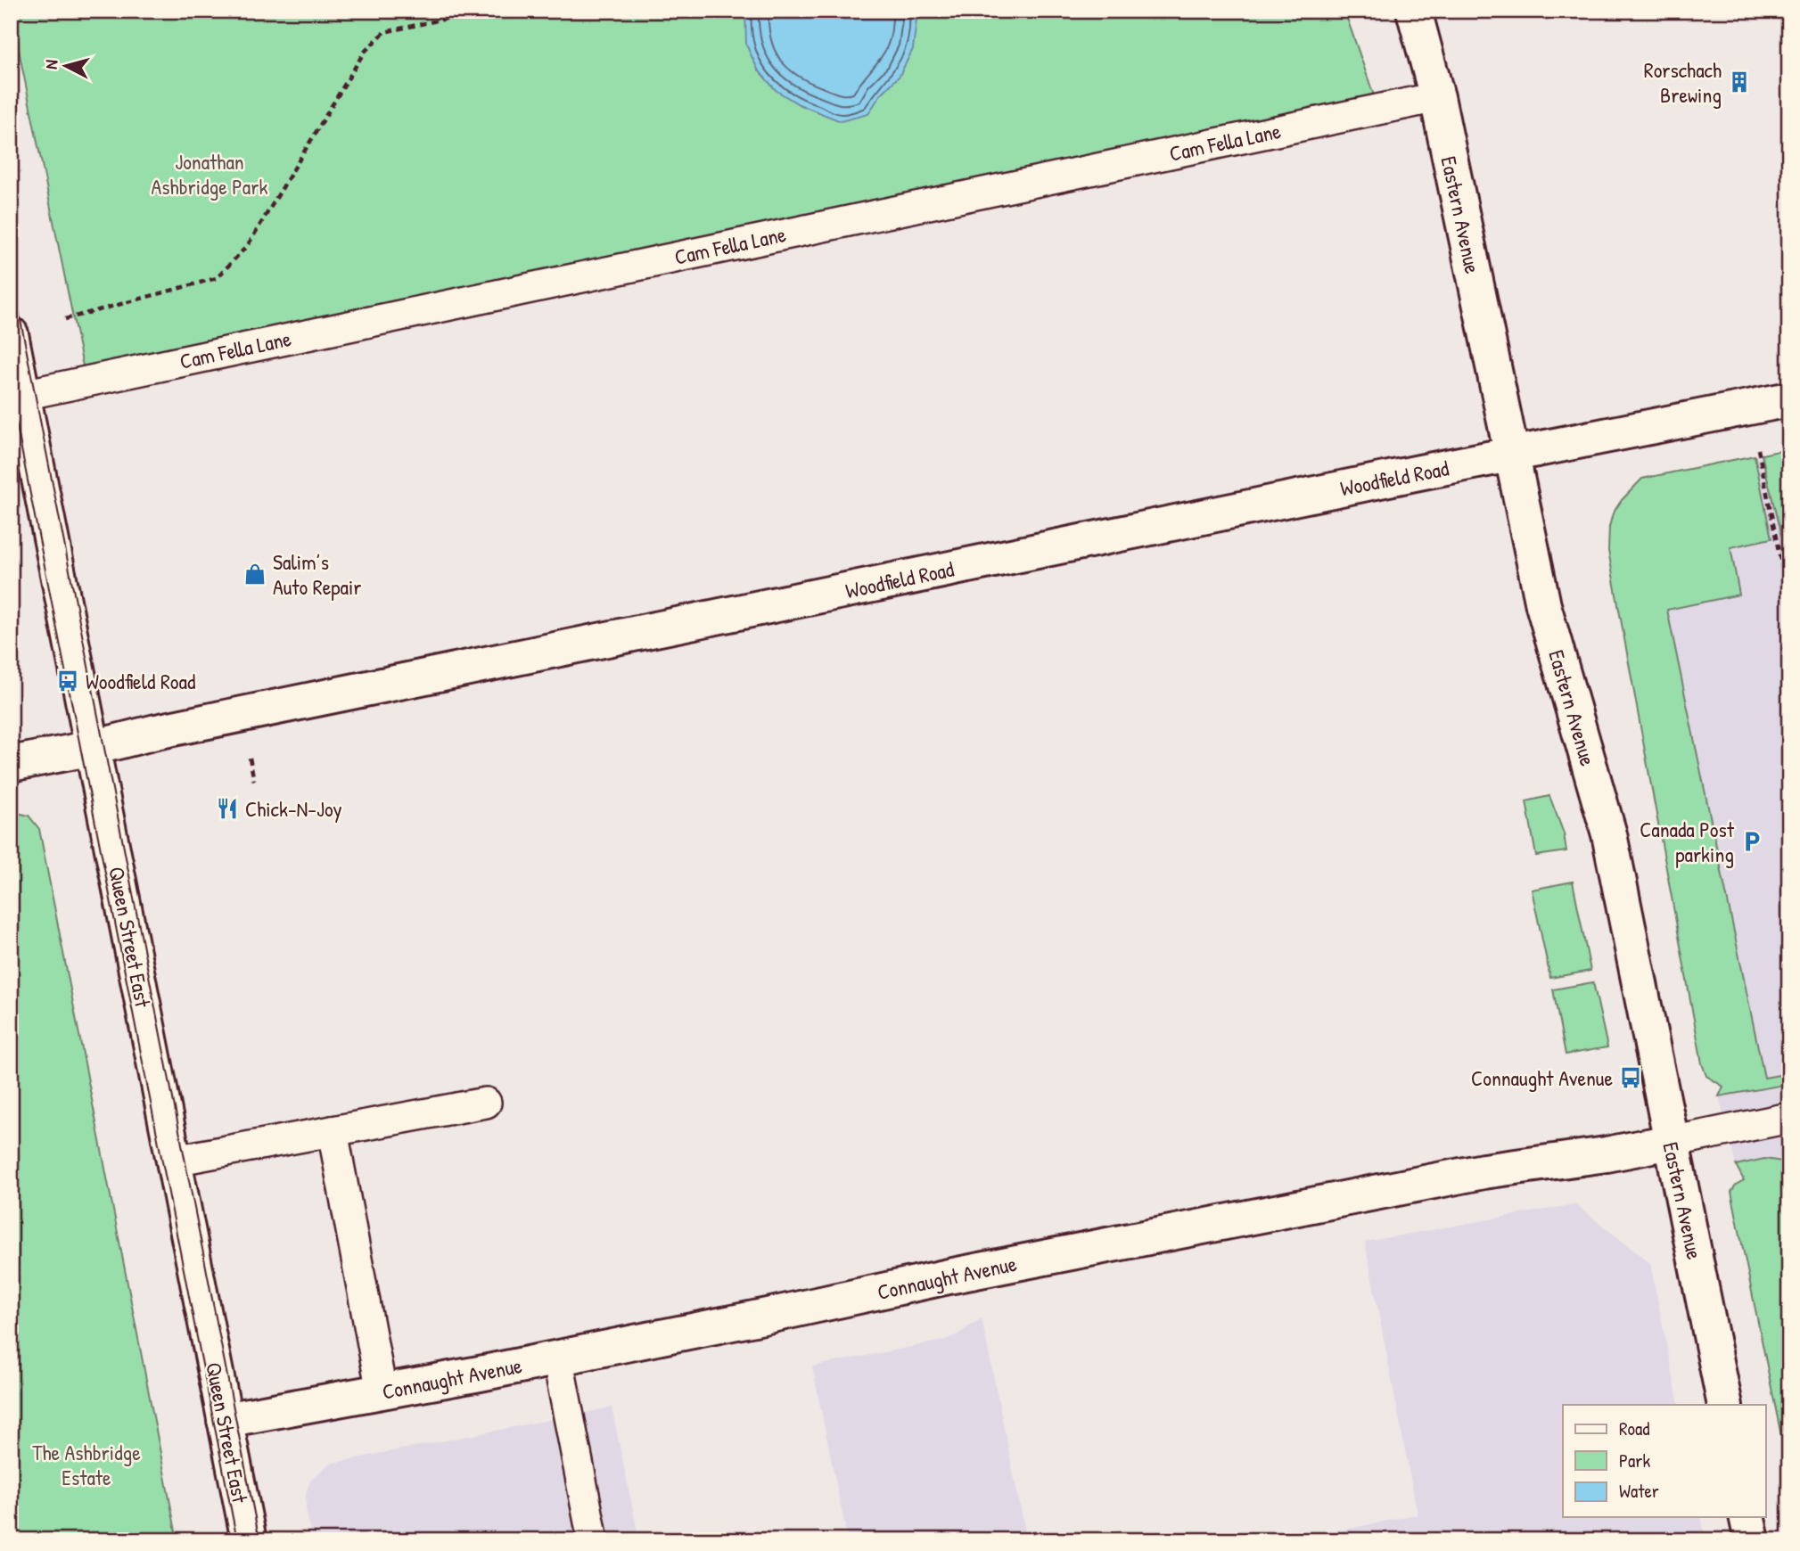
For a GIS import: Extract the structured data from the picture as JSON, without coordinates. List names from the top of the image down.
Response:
{
  "streets": {
    "street": [
      "Eastern Avenue",
      "Woodfield Road",
      "Queen Street East",
      "Connaught Avenue"
    ],
    "lane": ["Cam Fella Lane"]
  },
  "crossings": [
    ["Cam Fella Lane", "Eastern Avenue"],
    ["Cam Fella Lane", "Queen Street East"],
    ["Eastern Avenue", "Woodfield Road"],
    ["Eastern Avenue", "Connaught Avenue"],
    ["Woodfield Road", "Queen Street East"],
    ["Queen Street East", "Connaught Avenue"]
  ],
  "parks": ["Jonathan Ashbridge Park", "The Ashbridge Estate"],
  "places": {
    "building": ["Rorschach Brewing"],
    "shop": ["Salim’s Auto Repair"],
    "bus stop": ["Woodfield Road", "Connaught Avenue"],
    "restaurant": ["Chick-N-Joy"],
    "parking": ["Canada Post parking"]
  },
  "legend": ["Road", "Park", "Water"],
  "north": "left"
}
